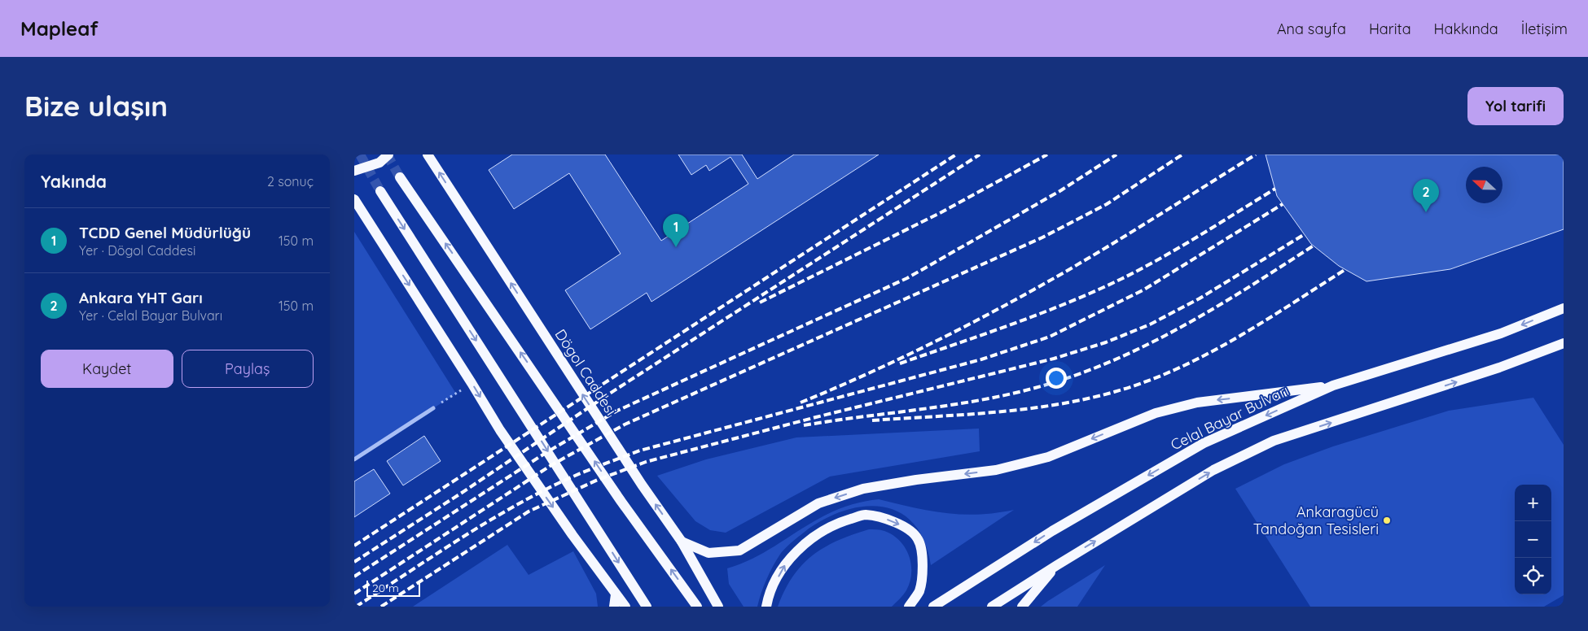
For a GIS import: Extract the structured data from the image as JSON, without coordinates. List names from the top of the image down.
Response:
{
  "streets": {
    "main road": ["Dögol Caddesi", "Celal Bayar Bulvarı"]
  },
  "places": ["Ankaragücü Tandoğan Tesisleri"],
  "scale_bar": "20 m",
  "north": "left",
  "page": {
    "header": "Mapleaf",
    "nav": [
      "Ana sayfa",
      "Harita",
      "Hakkında",
      "İletişim"
    ],
    "buttons": [
      "Yol tarifi",
      ["Kaydet", "Paylaş"]
    ],
    "title": "Bize ulaşın",
    "heading": ["Yakında", "2 sonuç"],
    "pins": ["2", "1"],
    "list": [
      {
        "mark": "1",
        "name": "TCDD Genel Müdürlüğü",
        "note": "Yer · Dögol Caddesi",
        "value": "150 m"
      },
      {
        "mark": "2",
        "name": "Ankara YHT Garı",
        "note": "Yer · Celal Bayar Bulvarı",
        "value": "150 m"
      }
    ],
    "map_buttons": ["+", "−"],
    "scale": "20 m"
  }
}
